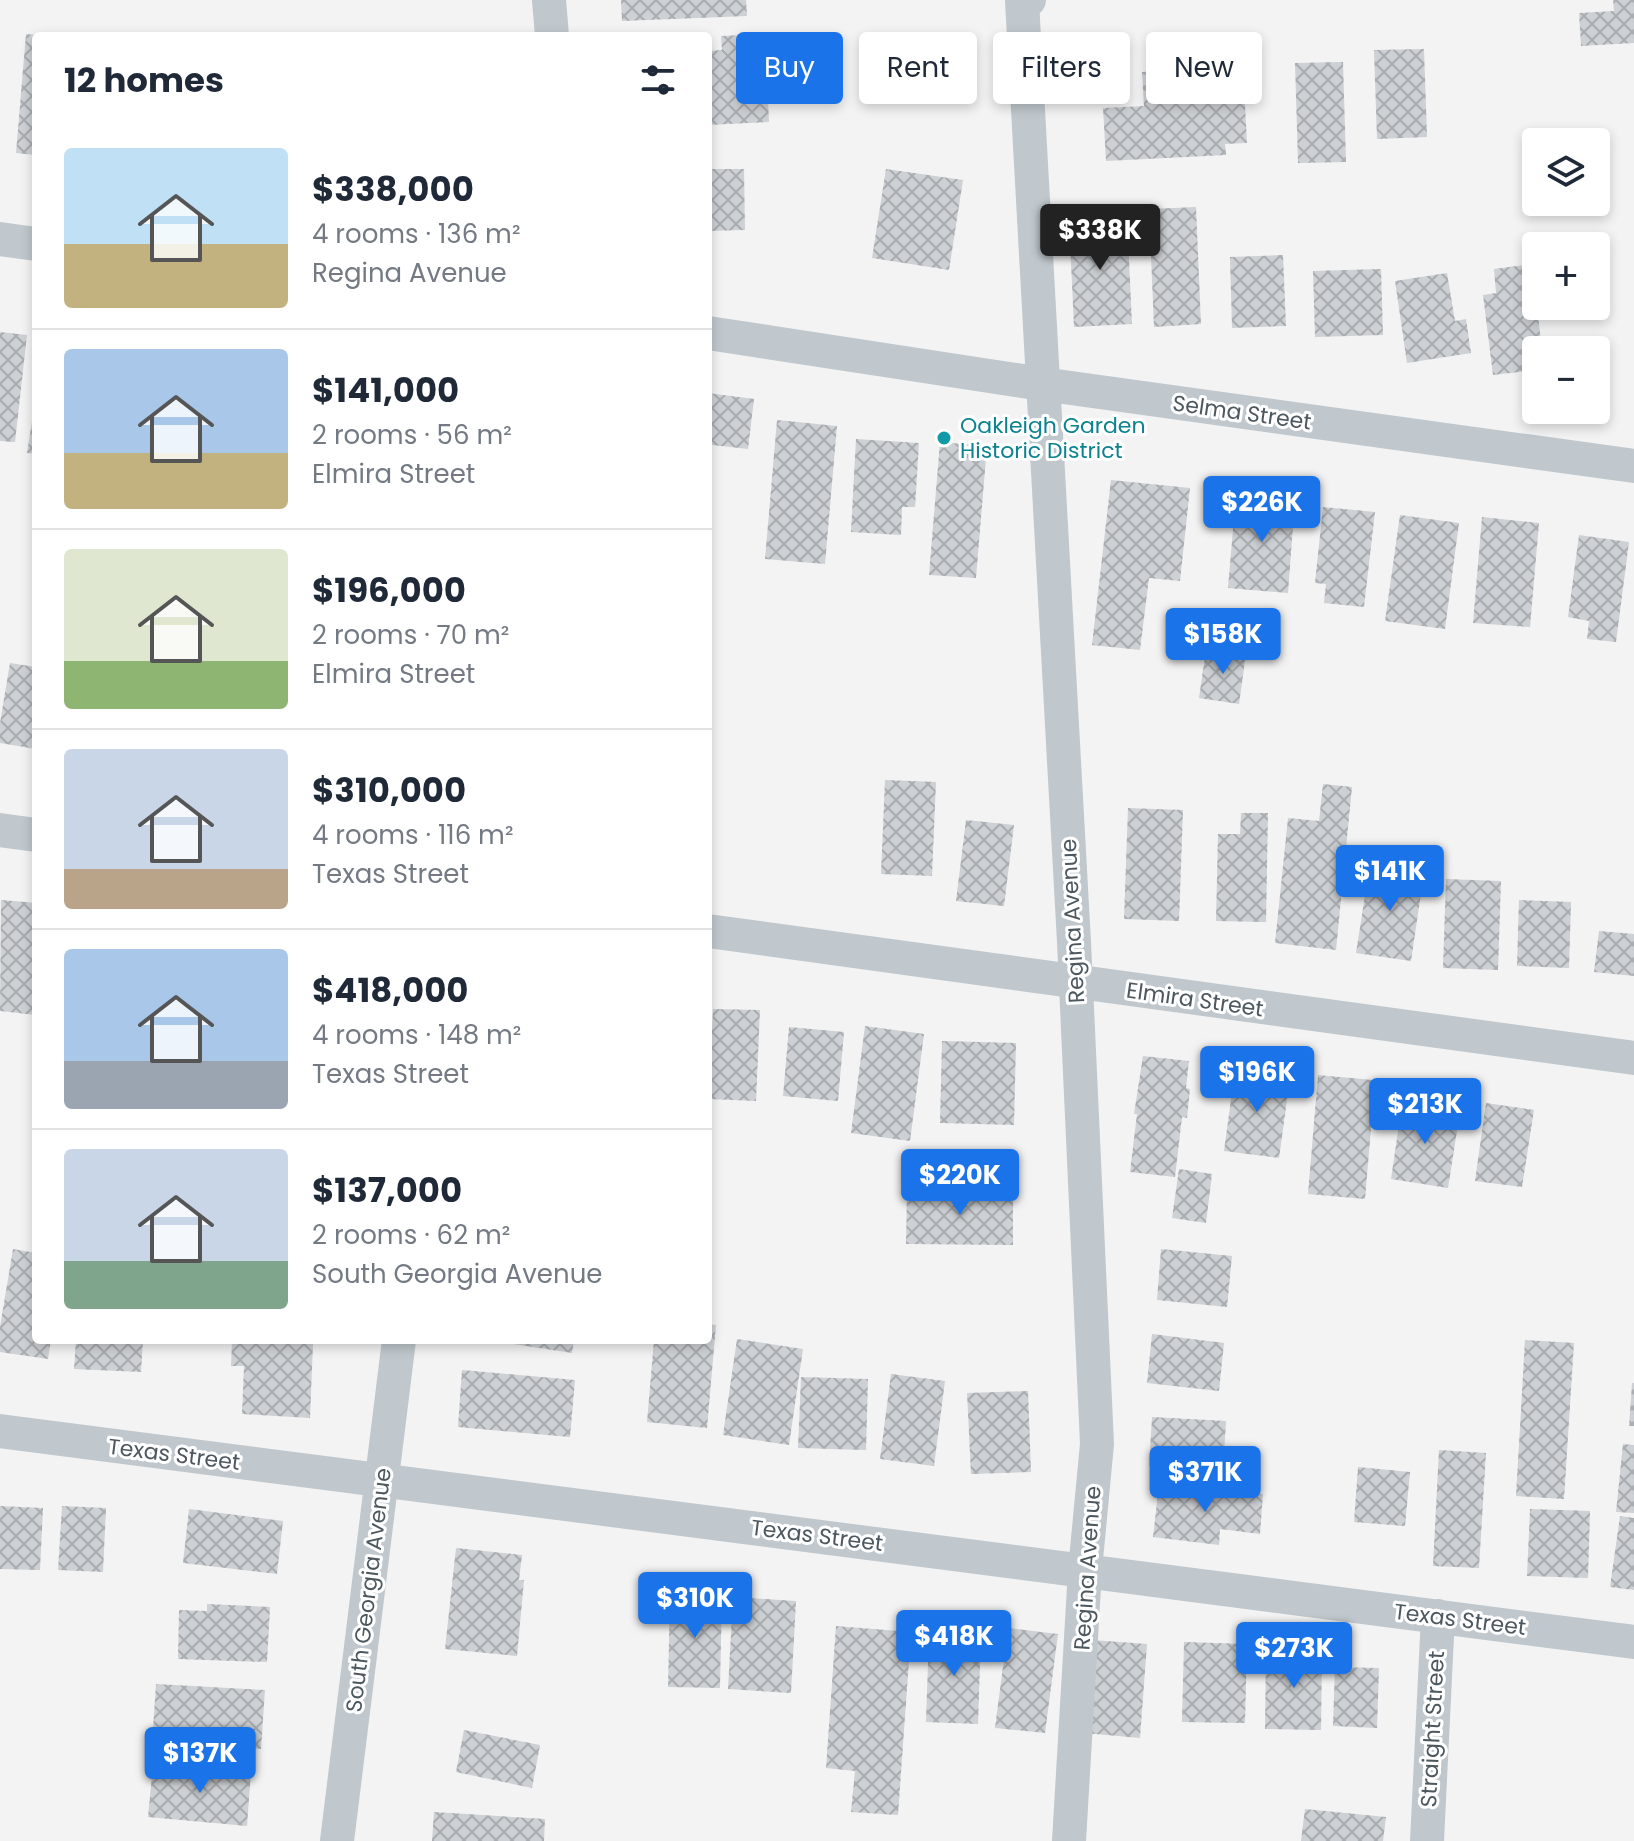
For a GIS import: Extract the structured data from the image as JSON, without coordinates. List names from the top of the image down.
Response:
{
  "streets": {
    "street": [
      "Selma Street",
      "Regina Avenue",
      "Elmira Street",
      "Texas Street",
      "South Georgia Avenue",
      "Straight Street"
    ]
  },
  "crossings": [
    ["Selma Street", "Regina Avenue"],
    ["Regina Avenue", "Elmira Street"],
    ["Regina Avenue", "Texas Street"],
    ["Texas Street", "South Georgia Avenue"],
    ["Texas Street", "Straight Street"]
  ],
  "places": ["Oakleigh Garden Historic District"],
  "page": {
    "chip": [
      "Buy",
      "Rent",
      "Filters",
      "New"
    ],
    "heading": "12 homes",
    "map_buttons": ["+", "−"],
    "list": [
      {
        "name": "$338,000",
        "note": "4 rooms · 136 m² · Regina Avenue"
      },
      {
        "name": "$141,000",
        "note": "2 rooms · 56 m² · Elmira Street"
      },
      {
        "name": "$196,000",
        "note": "2 rooms · 70 m² · Elmira Street"
      },
      {
        "name": "$310,000",
        "note": "4 rooms · 116 m² · Texas Street"
      },
      {
        "name": "$418,000",
        "note": "4 rooms · 148 m² · Texas Street"
      },
      {
        "name": "$137,000",
        "note": "2 rooms · 62 m² · South Georgia Avenue"
      }
    ],
    "price": [
      "$338K",
      "$226K",
      "$158K",
      "$141K",
      "$196K",
      "$213K",
      "$220K",
      "$371K",
      "$310K",
      "$418K",
      "$273K",
      "$137K"
    ]
  }
}
